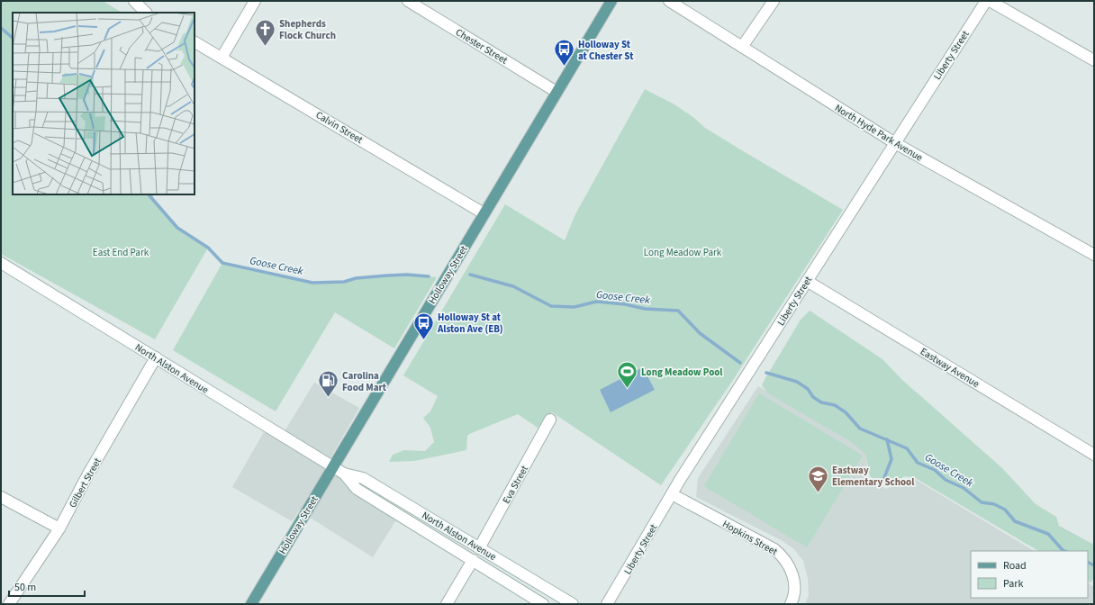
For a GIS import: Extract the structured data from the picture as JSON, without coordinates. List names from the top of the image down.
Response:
{
  "streets": {
    "main road": ["Holloway Street"],
    "street": [
      "Chester Street",
      "Liberty Street",
      "Calvin Street",
      "North Hyde Park Avenue",
      "Eastway Avenue",
      "North Alston Avenue",
      "Gilbert Street",
      "Eva Street",
      "Hopkins Street"
    ]
  },
  "crossings": [
    ["Chester Street", "Holloway Street"],
    ["Liberty Street", "North Hyde Park Avenue"],
    ["Liberty Street", "Eastway Avenue"],
    ["Liberty Street", "Hopkins Street"],
    ["Calvin Street", "Holloway Street"],
    ["Holloway Street", "North Alston Avenue"],
    ["North Alston Avenue", "Gilbert Street"],
    ["North Alston Avenue", "Eva Street"]
  ],
  "water": ["Goose Creek"],
  "parks": ["East End Park", "Long Meadow Park"],
  "places": {
    "church": ["Shepherds Flock Church"],
    "bus stop": ["Holloway St at Chester St", "Holloway St at Alston Ave (EB)"],
    "sports": ["Long Meadow Pool"],
    "fuel station": ["Carolina Food Mart"],
    "school or university": ["Eastway Elementary School"]
  },
  "legend": ["Road", "Park"],
  "scale_bar": "50 m"
}
